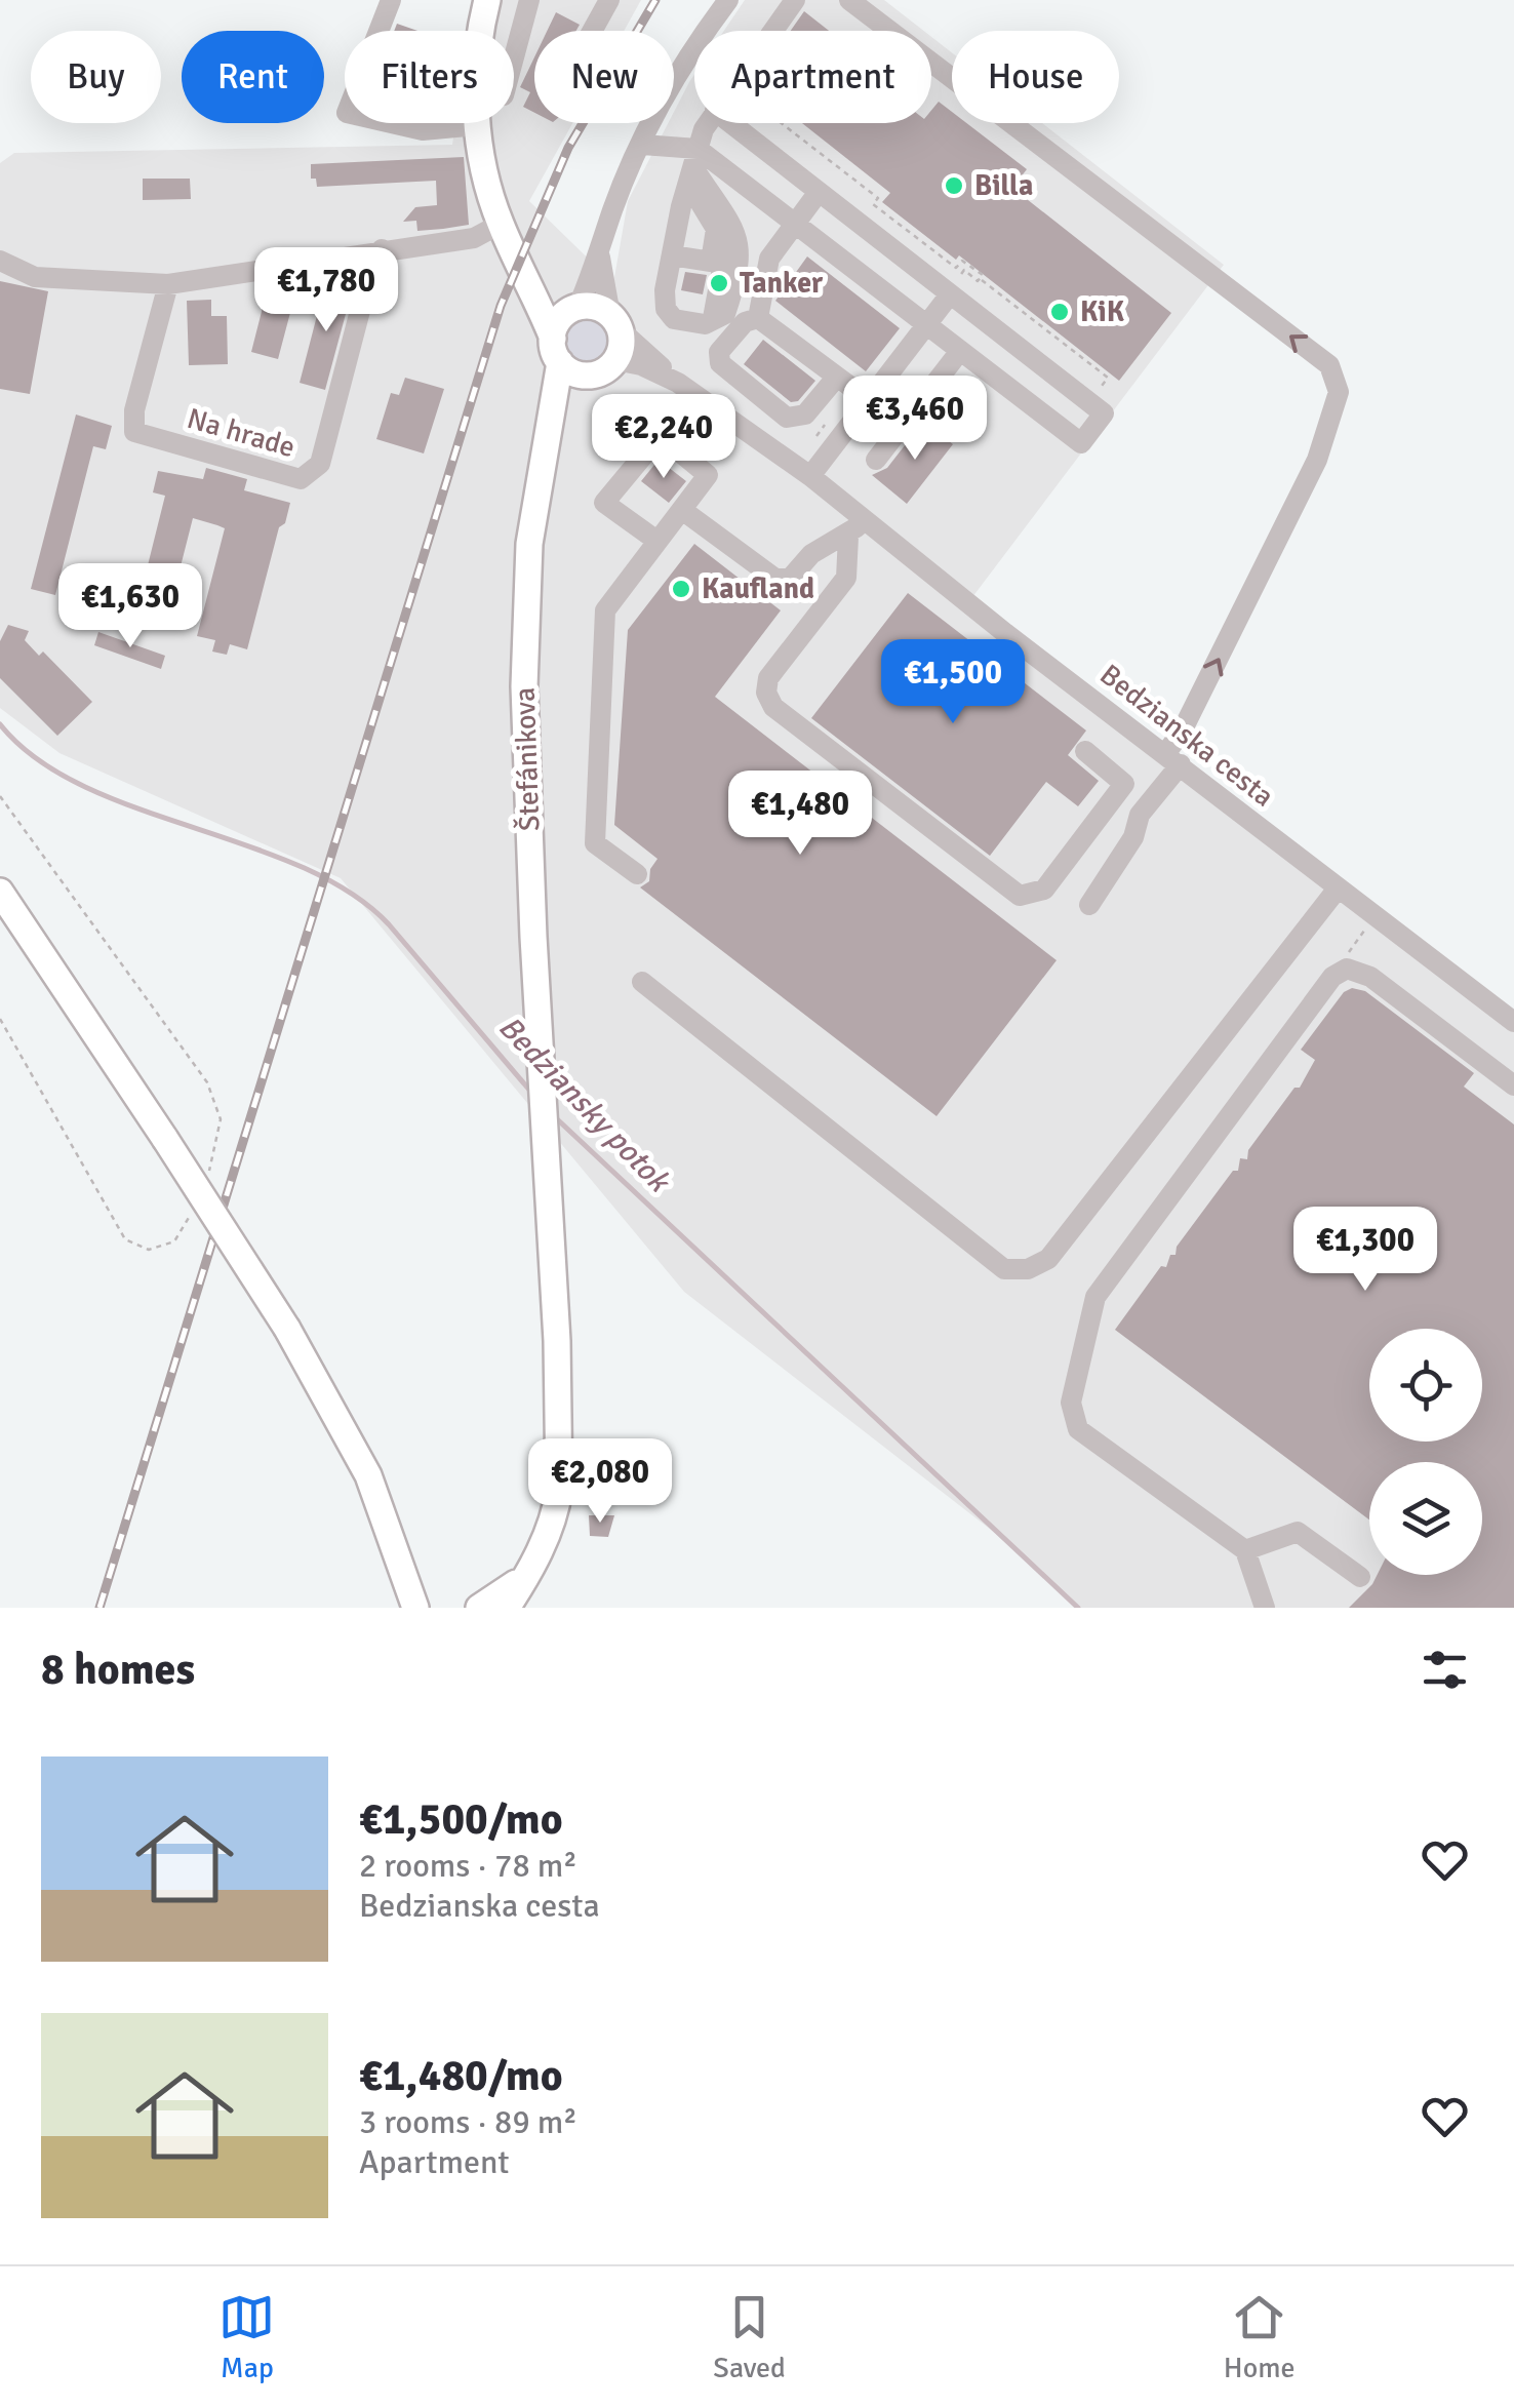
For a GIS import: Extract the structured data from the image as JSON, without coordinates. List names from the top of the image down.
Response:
{
  "streets": {
    "main road": ["Štefánikova"],
    "street": ["Na hrade", "Bedzianska cesta"]
  },
  "crossings": [
    ["Bedzianska cesta", "Štefánikova"]
  ],
  "water": ["Bedziansky potok"],
  "places": [
    "Billa",
    "Tanker",
    "KiK",
    "Kaufland"
  ],
  "page": {
    "chip": [
      "Buy",
      "Rent",
      "Filters",
      "New",
      "Apartment",
      "House"
    ],
    "price": [
      "€1,780",
      "€3,460",
      "€2,240",
      "€1,630",
      "€1,500",
      "€1,480",
      "€1,300",
      "€2,080"
    ],
    "heading": "8 homes",
    "list": [
      {
        "name": "€1,500/mo",
        "note": "2 rooms · 78 m² · Bedzianska cesta"
      },
      {
        "name": "€1,480/mo",
        "note": "3 rooms · 89 m² · Apartment"
      }
    ],
    "tabs": ["Map", "Saved", "Home"]
  }
}
